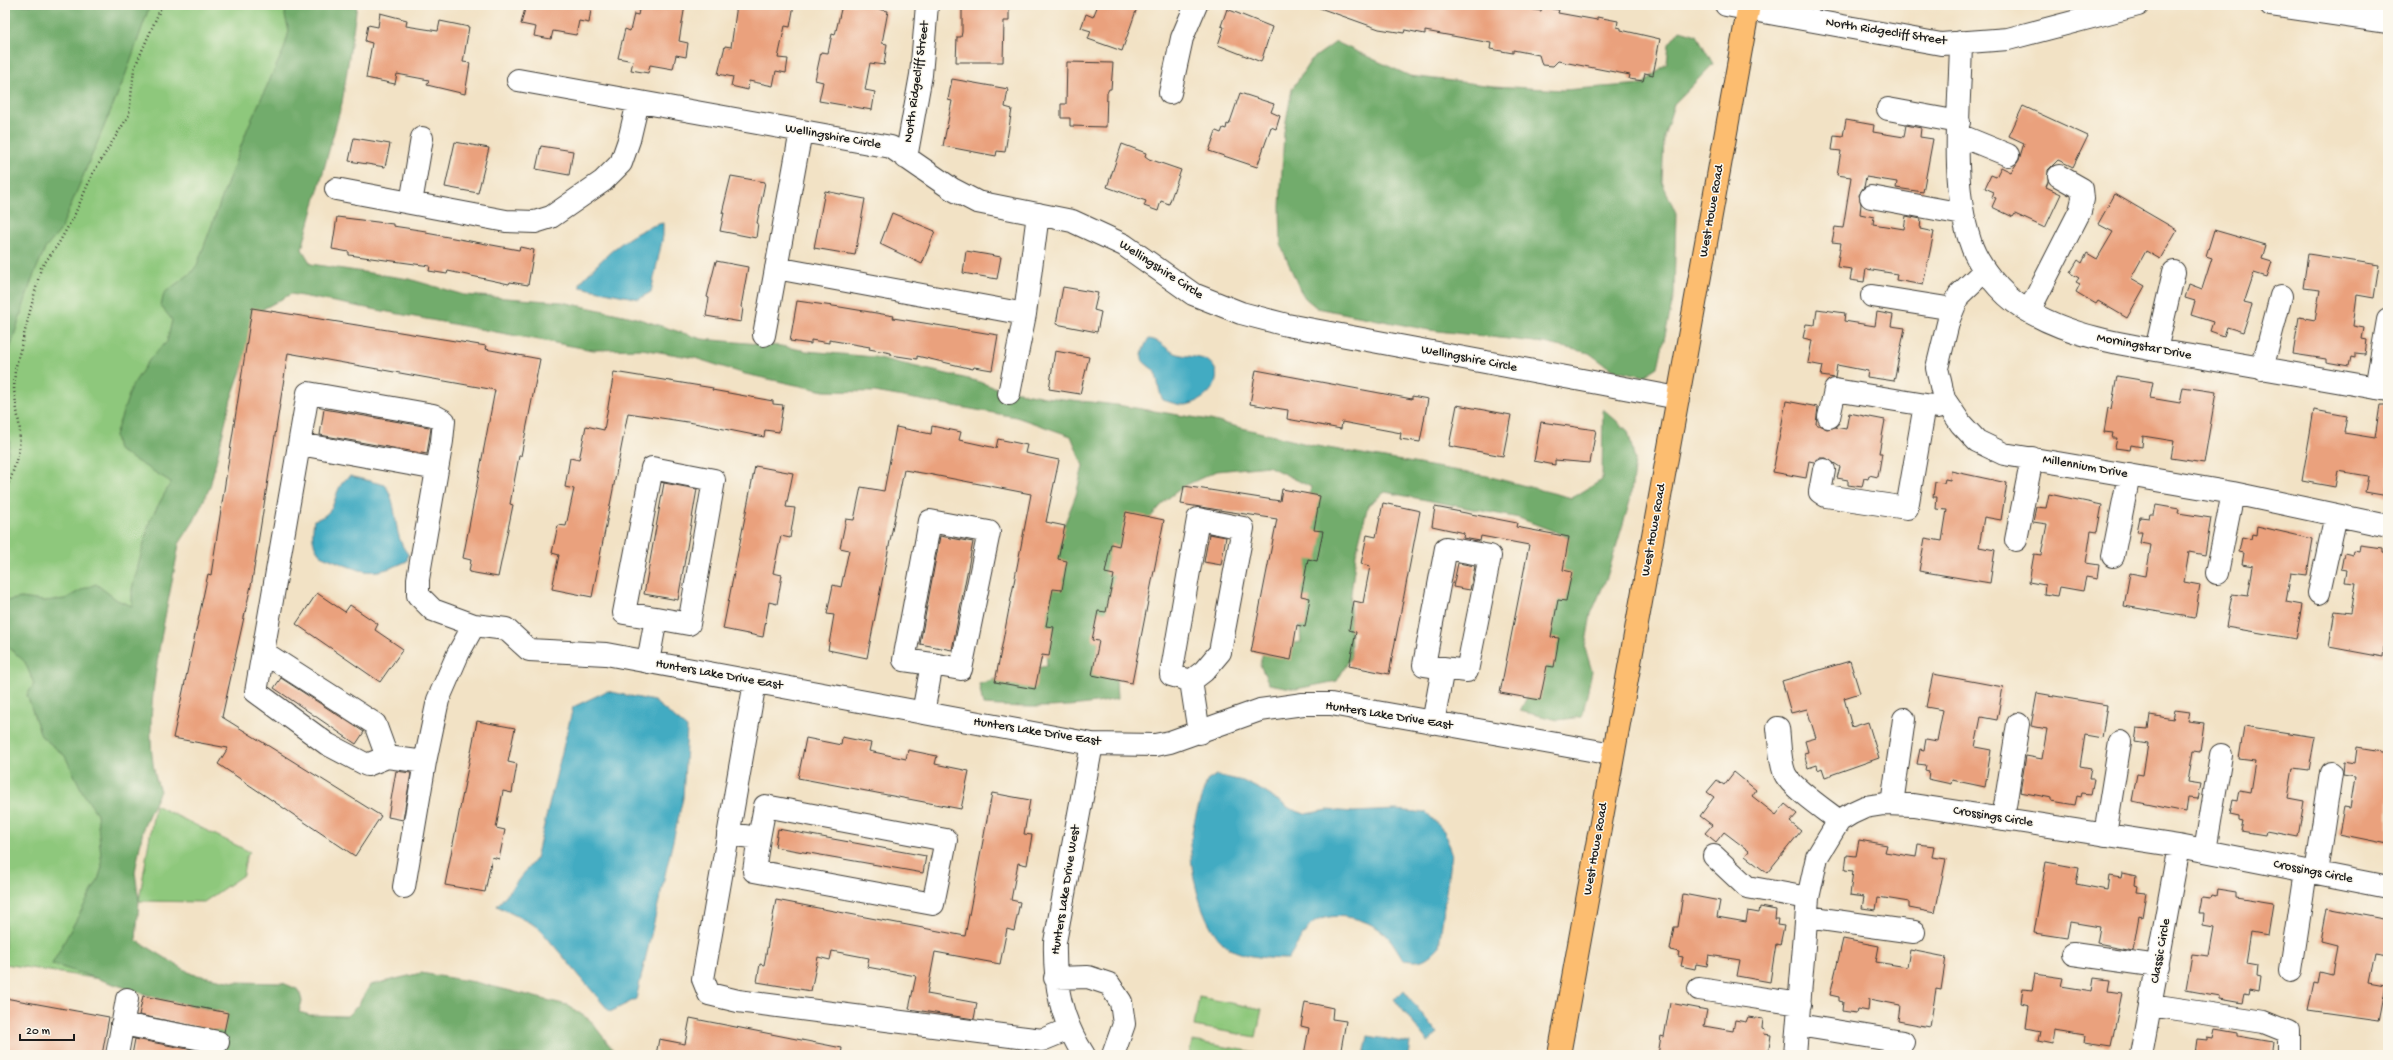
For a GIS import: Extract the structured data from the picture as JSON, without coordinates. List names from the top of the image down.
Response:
{
  "streets": {
    "main road": ["West Howe Road"],
    "street": [
      "North Ridgecliff Street",
      "Wellingshire Circle",
      "Morningstar Drive",
      "Millennium Drive",
      "Hunters Lake Drive East",
      "Crossings Circle",
      "Hunters Lake Drive West",
      "Classic Circle"
    ]
  },
  "crossings": [
    ["North Ridgecliff Street", "Wellingshire Circle"],
    ["North Ridgecliff Street", "West Howe Road"],
    ["North Ridgecliff Street", "Morningstar Drive"],
    ["Wellingshire Circle", "West Howe Road"],
    ["West Howe Road", "Hunters Lake Drive East"],
    ["Morningstar Drive", "Millennium Drive"],
    ["Hunters Lake Drive East", "Hunters Lake Drive West"],
    ["Crossings Circle", "Classic Circle"]
  ],
  "scale_bar": "20 m"
}
